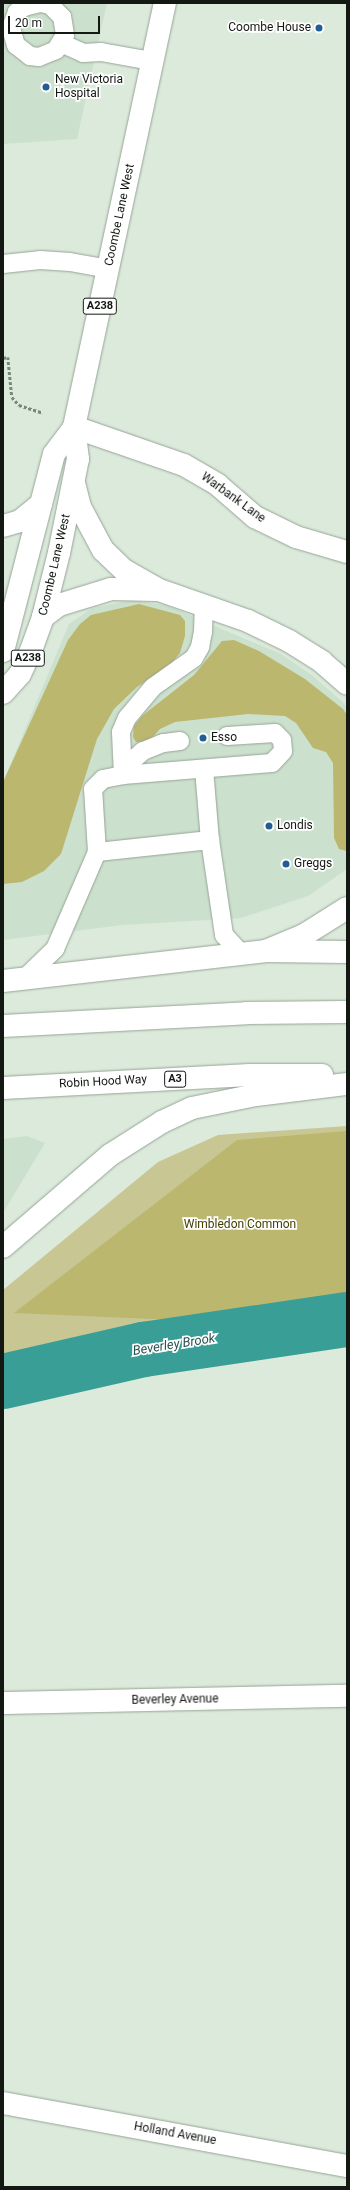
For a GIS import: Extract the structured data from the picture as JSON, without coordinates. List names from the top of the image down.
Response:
{
  "streets": {
    "main road": [
      "Coombe Lane West",
      "A238",
      "Warbank Lane",
      "A3",
      "Robin Hood Way",
      "Beverley Avenue",
      "Holland Avenue"
    ]
  },
  "crossings": [
    ["Coombe Lane West", "Warbank Lane"]
  ],
  "water": ["Beverley Brook"],
  "parks": ["Wimbledon Common"],
  "places": [
    "Coombe House",
    "New Victoria Hospital",
    "Esso",
    "Londis",
    "Greggs"
  ],
  "scale_bar": "20 m"
}
